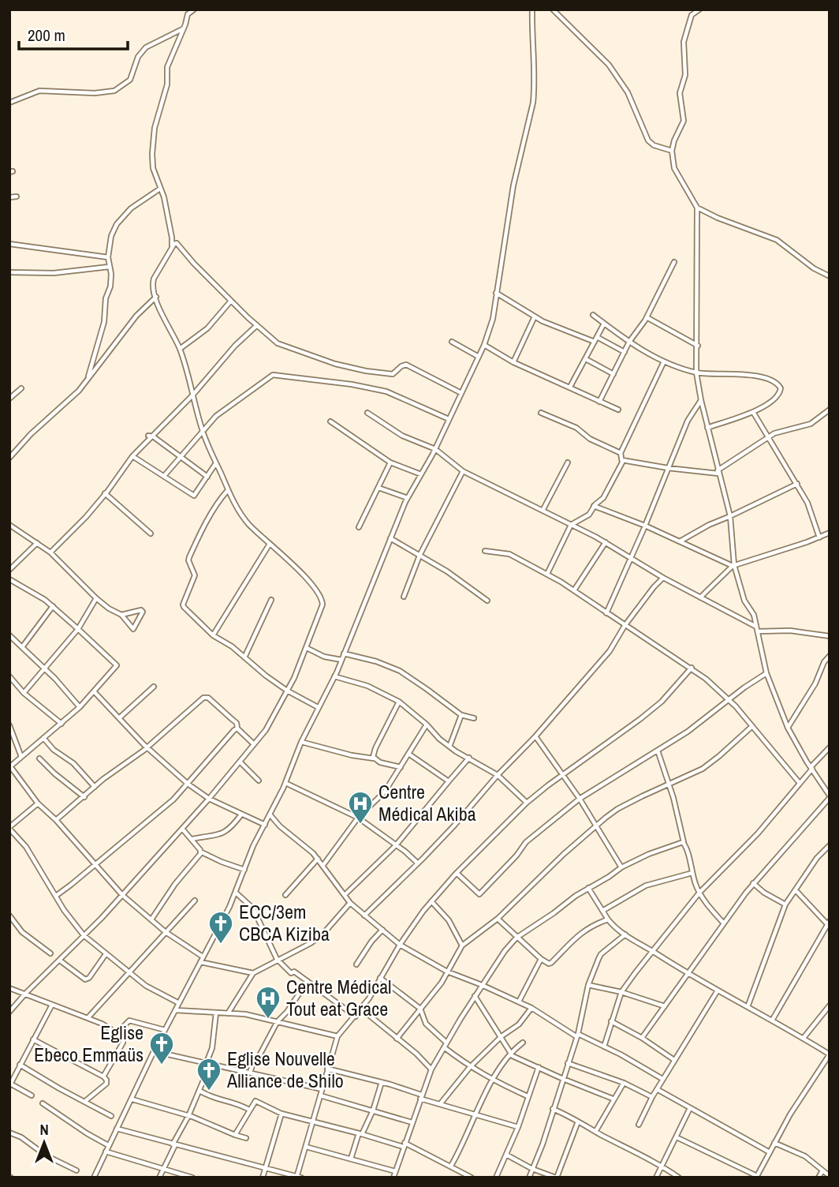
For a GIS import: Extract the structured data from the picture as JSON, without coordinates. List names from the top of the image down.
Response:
{
  "places": {
    "hospital": ["Centre Médical Akiba", "Centre Médical Tout eat Grace"],
    "church": ["ECC/3em CBCA Kiziba", "Eglise Ebeco Emmaüs", "Eglise Nouvelle Alliance de Shilo"]
  },
  "scale_bar": "200 m",
  "north": "top"
}
